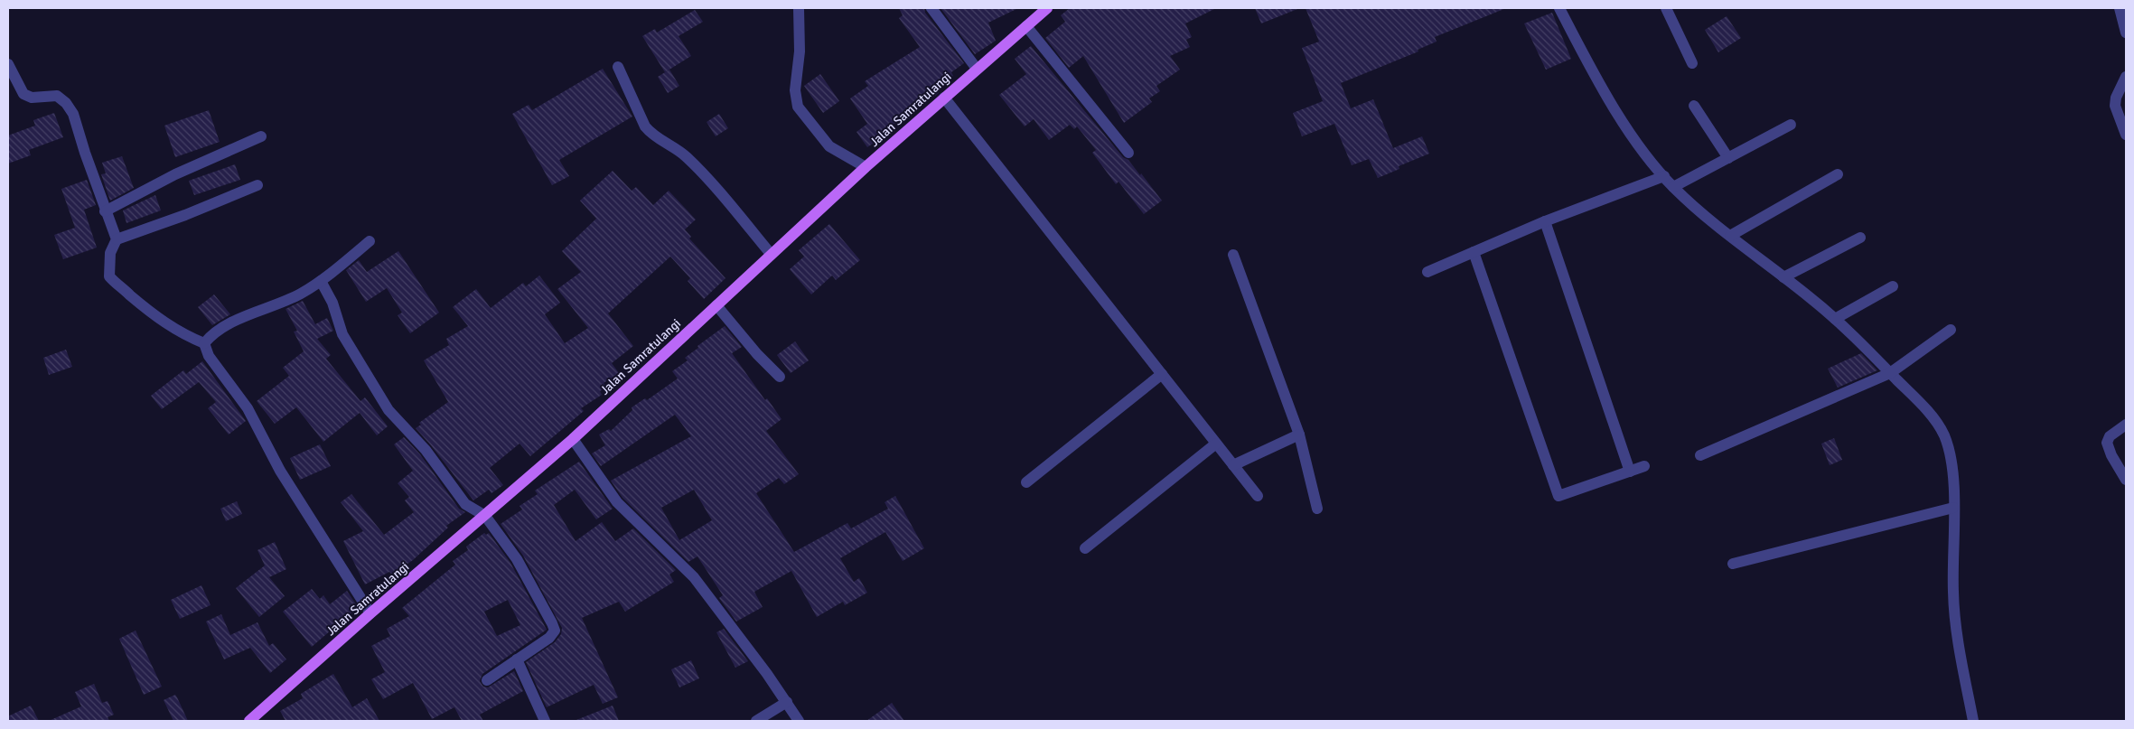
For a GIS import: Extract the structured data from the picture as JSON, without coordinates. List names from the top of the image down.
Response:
{
  "streets": {
    "main road": ["Jalan Samratulangi"]
  }
}
